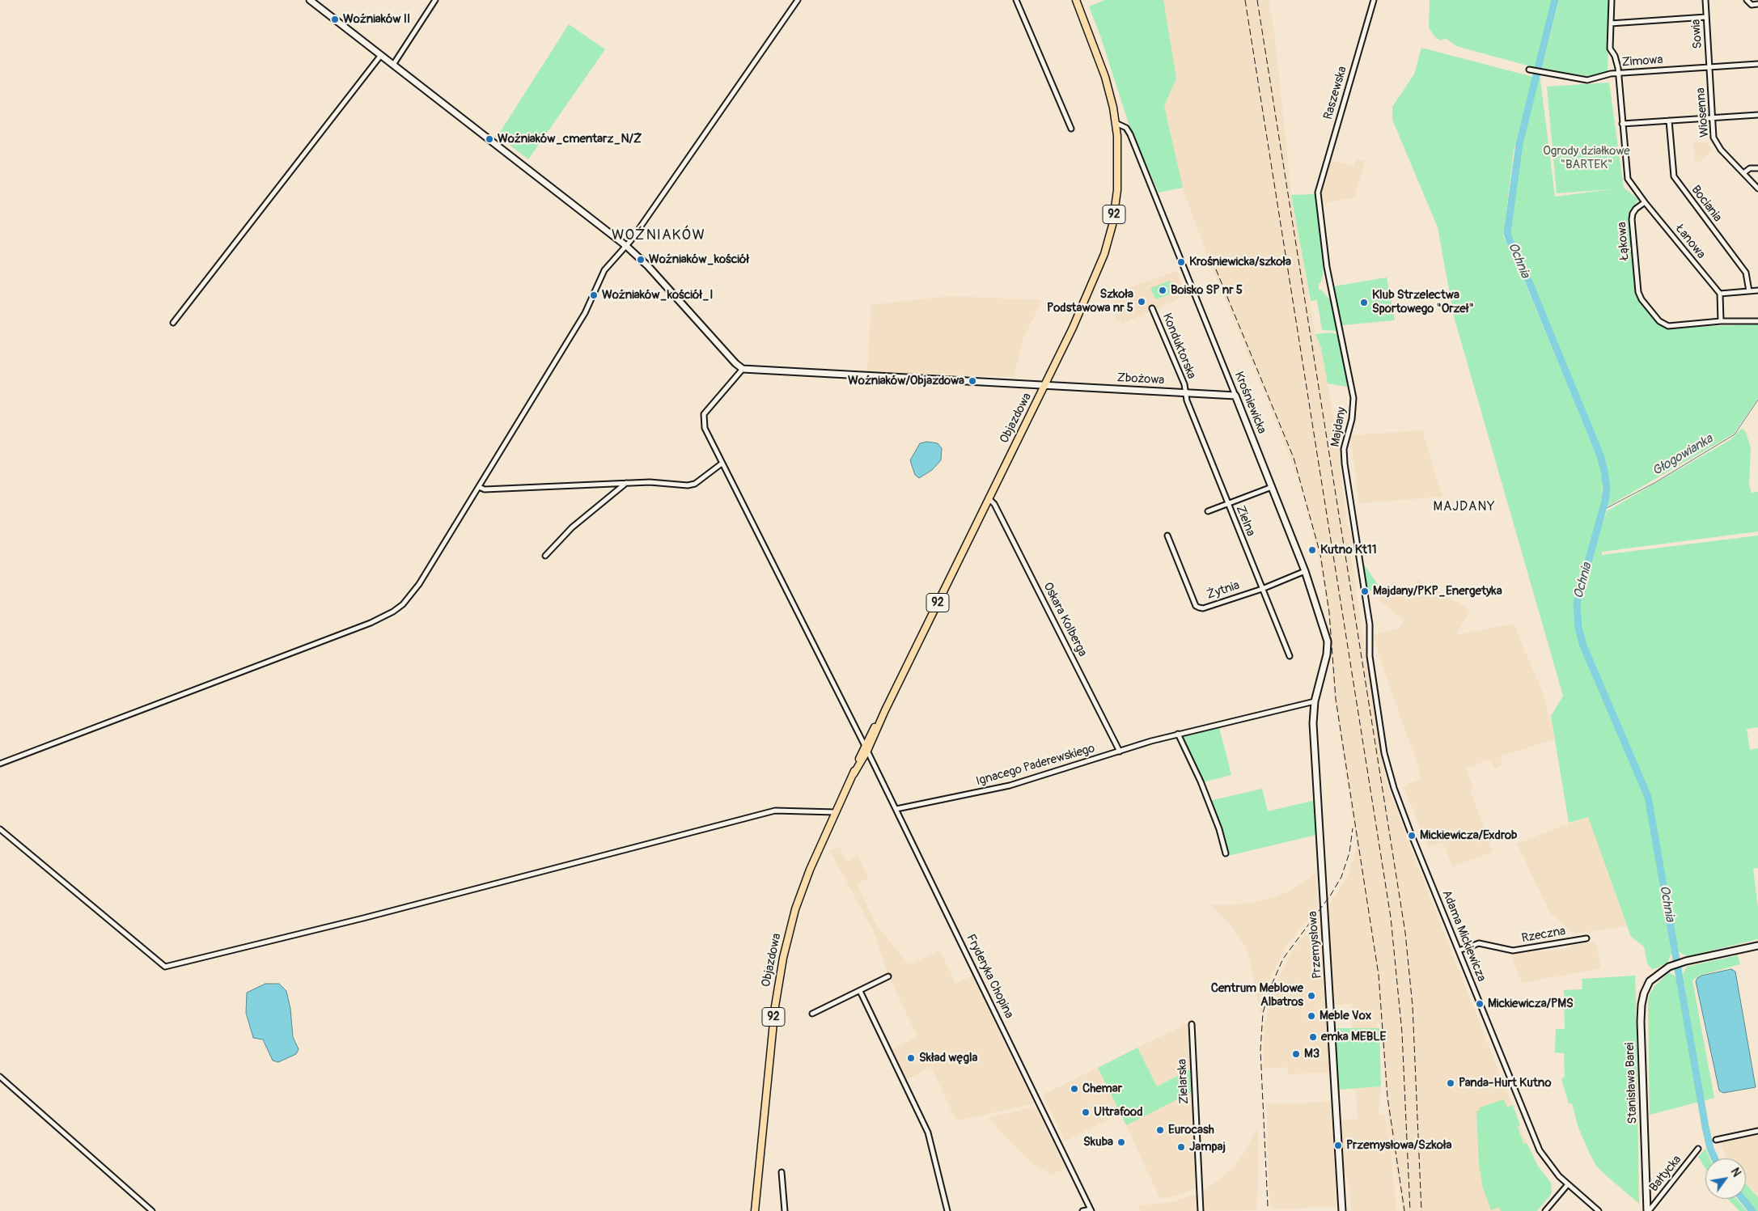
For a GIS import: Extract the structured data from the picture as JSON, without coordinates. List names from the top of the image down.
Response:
{
  "streets": {
    "main road": ["92", "Objazdowa"],
    "street": [
      "Sowia",
      "Zimowa",
      "Raszewska",
      "Wiosenna",
      "Bociania",
      "Łąkowa",
      "Łanowa",
      "Konduktorska",
      "Zbożowa",
      "Krośniewicka",
      "Majdany",
      "Zielna",
      "Żytnia",
      "Oskara Kolberga",
      "Ignacego Paderewskiego",
      "Rzeczna",
      "Adama Mickiewicza",
      "Przemysłowa",
      "Fryderyka Chopina",
      "Zielarska",
      "Stanisława Barei",
      "Bałtycka"
    ]
  },
  "crossings": [
    ["Sowia", "Zimowa"],
    ["Sowia", "Wiosenna"],
    ["Zimowa", "Wiosenna"],
    ["Raszewska", "Majdany"],
    ["92", "Krośniewicka"],
    ["92", "Objazdowa"],
    ["Łąkowa", "Łanowa"],
    ["Konduktorska", "Zbożowa"],
    ["Konduktorska", "Zielna"],
    ["Zbożowa", "Krośniewicka"],
    ["Zbożowa", "Objazdowa"],
    ["Zbożowa", "Zielna"],
    ["Zbożowa", "Fryderyka Chopina"],
    ["Krośniewicka", "Objazdowa"],
    ["Krośniewicka", "Żytnia"],
    ["Krośniewicka", "Ignacego Paderewskiego"],
    ["Krośniewicka", "Przemysłowa"],
    ["Objazdowa", "Oskara Kolberga"],
    ["Objazdowa", "Fryderyka Chopina"],
    ["Majdany", "Adama Mickiewicza"],
    ["Zielna", "Żytnia"],
    ["Oskara Kolberga", "Ignacego Paderewskiego"],
    ["Ignacego Paderewskiego", "Przemysłowa"],
    ["Ignacego Paderewskiego", "Fryderyka Chopina"],
    ["Rzeczna", "Adama Mickiewicza"],
    ["Stanisława Barei", "Bałtycka"]
  ],
  "districts": ["WOŹNIAKÓW", "MAJDANY"],
  "water": ["Ochnia", "Głogowianka"],
  "parks": ["Ogrody działkowe \"BARTEK\""],
  "places": [
    "Woźniaków II",
    "Woźniaków_cmentarz_N/Ż",
    "Woźniaków_kościół",
    "Krośniewicka/szkoła",
    "Boisko SP nr 5",
    "Woźniaków_kościół_I",
    "Szkoła Podstawowa nr 5",
    "Klub Strzelectwa Sportowego \"Orzeł\"",
    "Woźniaków/Objazdowa",
    "Kutno Kt11",
    "Majdany/PKP_Energetyka",
    "Mickiewicza/Exdrob",
    "Centrum Meblowe Albatros",
    "Mickiewicza/PMS",
    "Meble Vox",
    "emka MEBLE",
    "M3",
    "Skład węgla",
    "Panda-Hurt Kutno",
    "Chemar",
    "Ultrafood",
    "Eurocash",
    "Skuba",
    "Przemysłowa/Szkoła",
    "Jampaj"
  ],
  "north": "top right"
}
